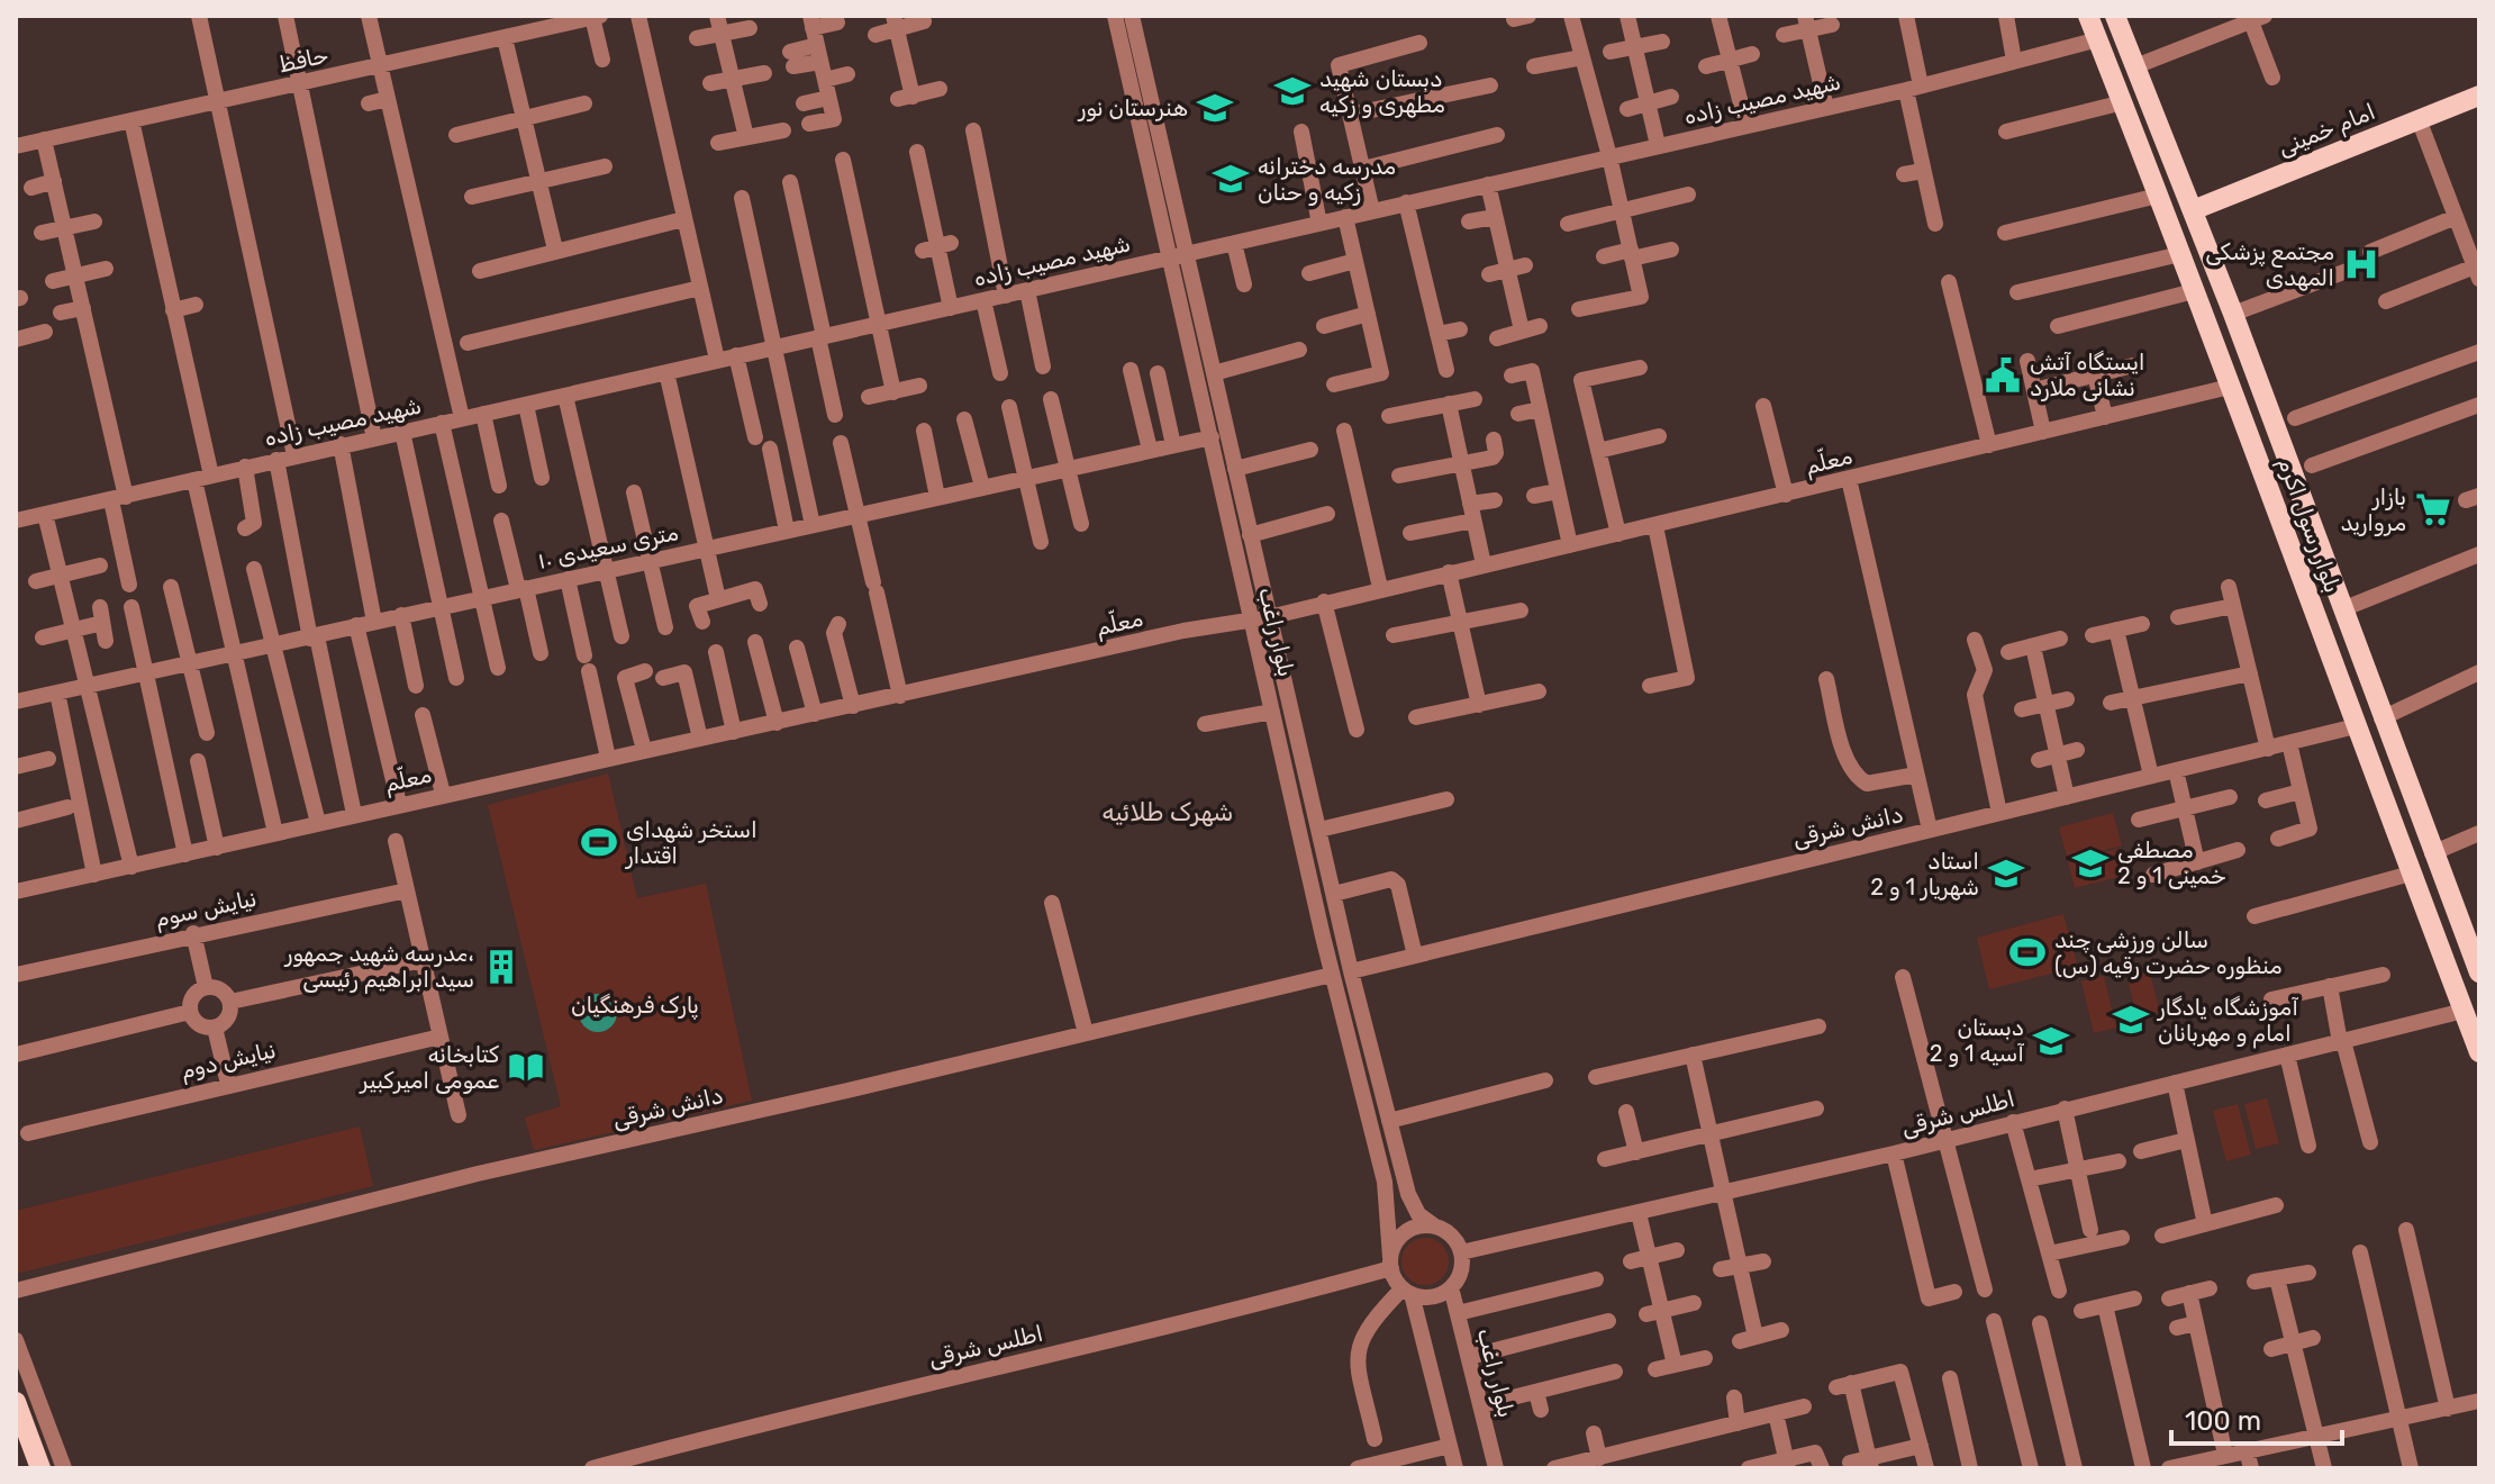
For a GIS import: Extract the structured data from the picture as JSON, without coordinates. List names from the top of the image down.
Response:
{
  "streets": {
    "main road": ["امام خمینی", "بلوار رسول اکرم"],
    "street": [
      "حافظ",
      "شهید مصیب زاده",
      "معلّم",
      "۱۰ متری سعیدی",
      "بلوار راغب",
      "دانش شرقی",
      "نیایش سوم",
      "نیایش دوم",
      "اطلس شرقی"
    ]
  },
  "crossings": [
    ["شهید مصیب زاده", "بلوار رسول اکرم"],
    ["شهید مصیب زاده", "بلوار راغب"],
    ["امام خمینی", "بلوار رسول اکرم"],
    ["معلّم", "بلوار رسول اکرم"],
    ["معلّم", "بلوار راغب"],
    ["بلوار رسول اکرم", "دانش شرقی"],
    ["بلوار رسول اکرم", "اطلس شرقی"],
    ["۱۰ متری سعیدی", "بلوار راغب"],
    ["بلوار راغب", "دانش شرقی"],
    ["بلوار راغب", "اطلس شرقی"]
  ],
  "districts": ["شهرک طلائیه"],
  "parks": ["پارک فرهنگیان"],
  "places": {
    "school or university": [
      "دبستان شهید مطهری و زکیه",
      "هنرستان نور",
      "مدرسه دخترانه زکیه و حنان",
      "مصطفی خمینی 1 و 2",
      "استاد شهریار 1 و 2",
      "آموزشگاه یادگار امام و مهربانان",
      "دبستان آسیه 1 و 2"
    ],
    "hospital": ["مجتمع پزشکی المهدی"],
    "public building": ["ایستگاه آتش نشانی ملارد"],
    "supermarket": ["بازار مروارید"],
    "sports": ["استخر شهدای اقتدار", "سالن ورزشی چند منظوره حضرت رقیه (س)"],
    "building": ["مدرسه شهید جمهور، سید ابراهیم رئیسی"],
    "library": ["کتابخانه عمومی امیرکبیر"]
  },
  "scale_bar": "100 m"
}
